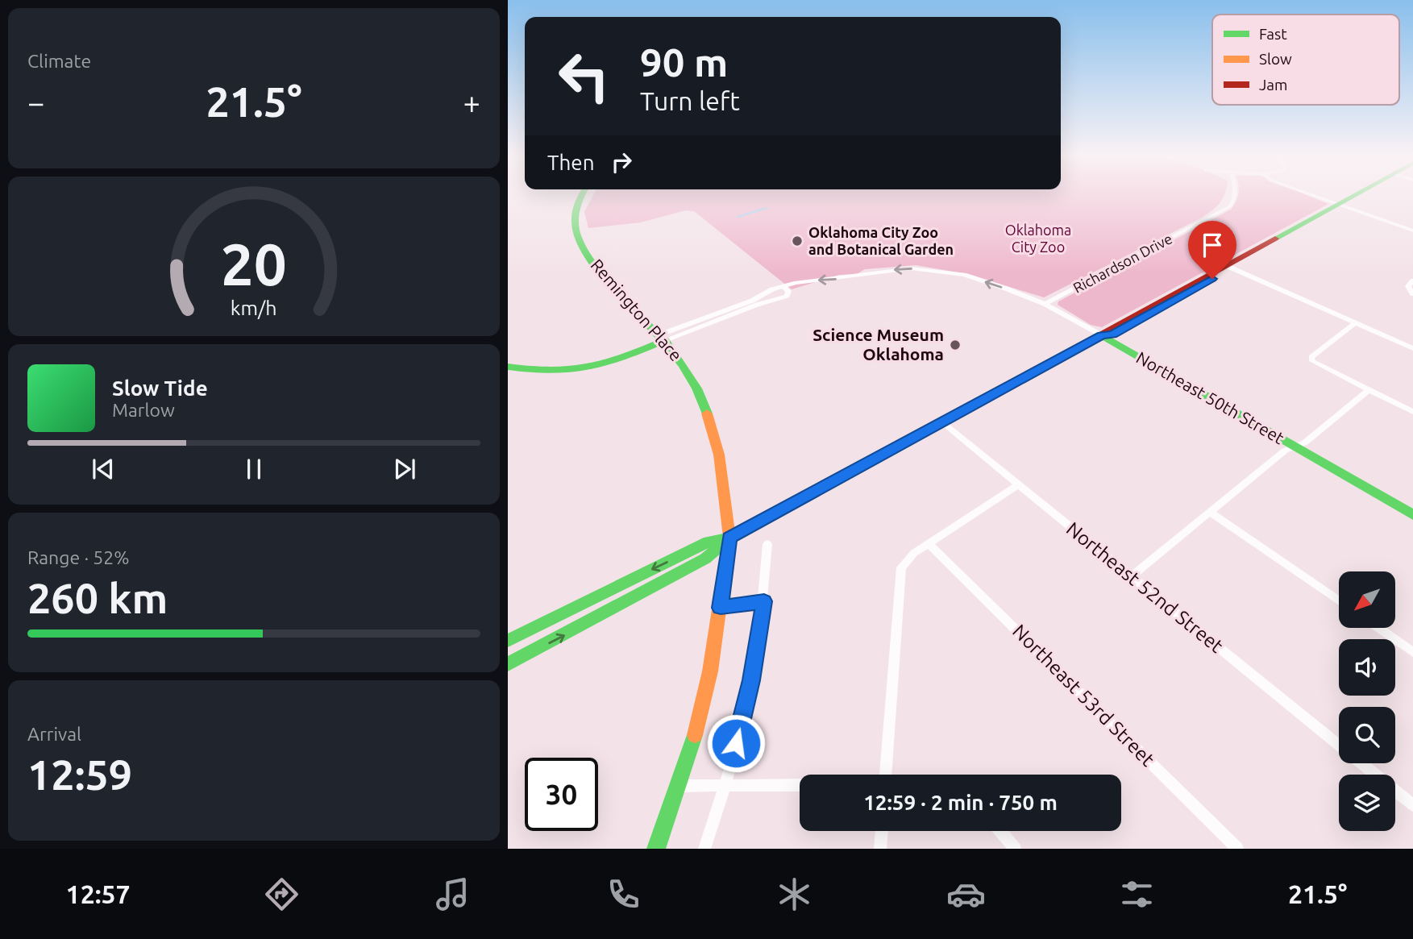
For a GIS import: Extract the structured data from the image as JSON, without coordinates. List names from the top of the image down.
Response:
{
  "streets": {
    "main road": ["Remington Place", "Northeast 50th Street"],
    "street": ["Richardson Drive", "Northeast 52nd Street", "Northeast 53rd Street"]
  },
  "crossings": [
    ["Richardson Drive", "Northeast 50th Street"],
    ["Remington Place", "Northeast 50th Street"]
  ],
  "parks": ["Oklahoma City Zoo"],
  "places": ["Oklahoma City Zoo and Botanical Garden", "Science Museum Oklahoma"],
  "legend": ["Fast", "Slow", "Jam"],
  "north": "bottom left",
  "page": {
    "tile": [
      "Climate",
      ["Range · 52%", "260 km"],
      ["Arrival", "12:59"]
    ],
    "turn": ["90 m", "Turn left"],
    "heat": ["−", "21.5°", "+"],
    "then": "Then",
    "song": ["Slow Tide", "Marlow"],
    "limit": "30",
    "trip": "12:59 · 2 min · 750 m",
    "tabs": ["12:57", "21.5°"],
    "gauge": ["20", "km/h"]
  }
}
